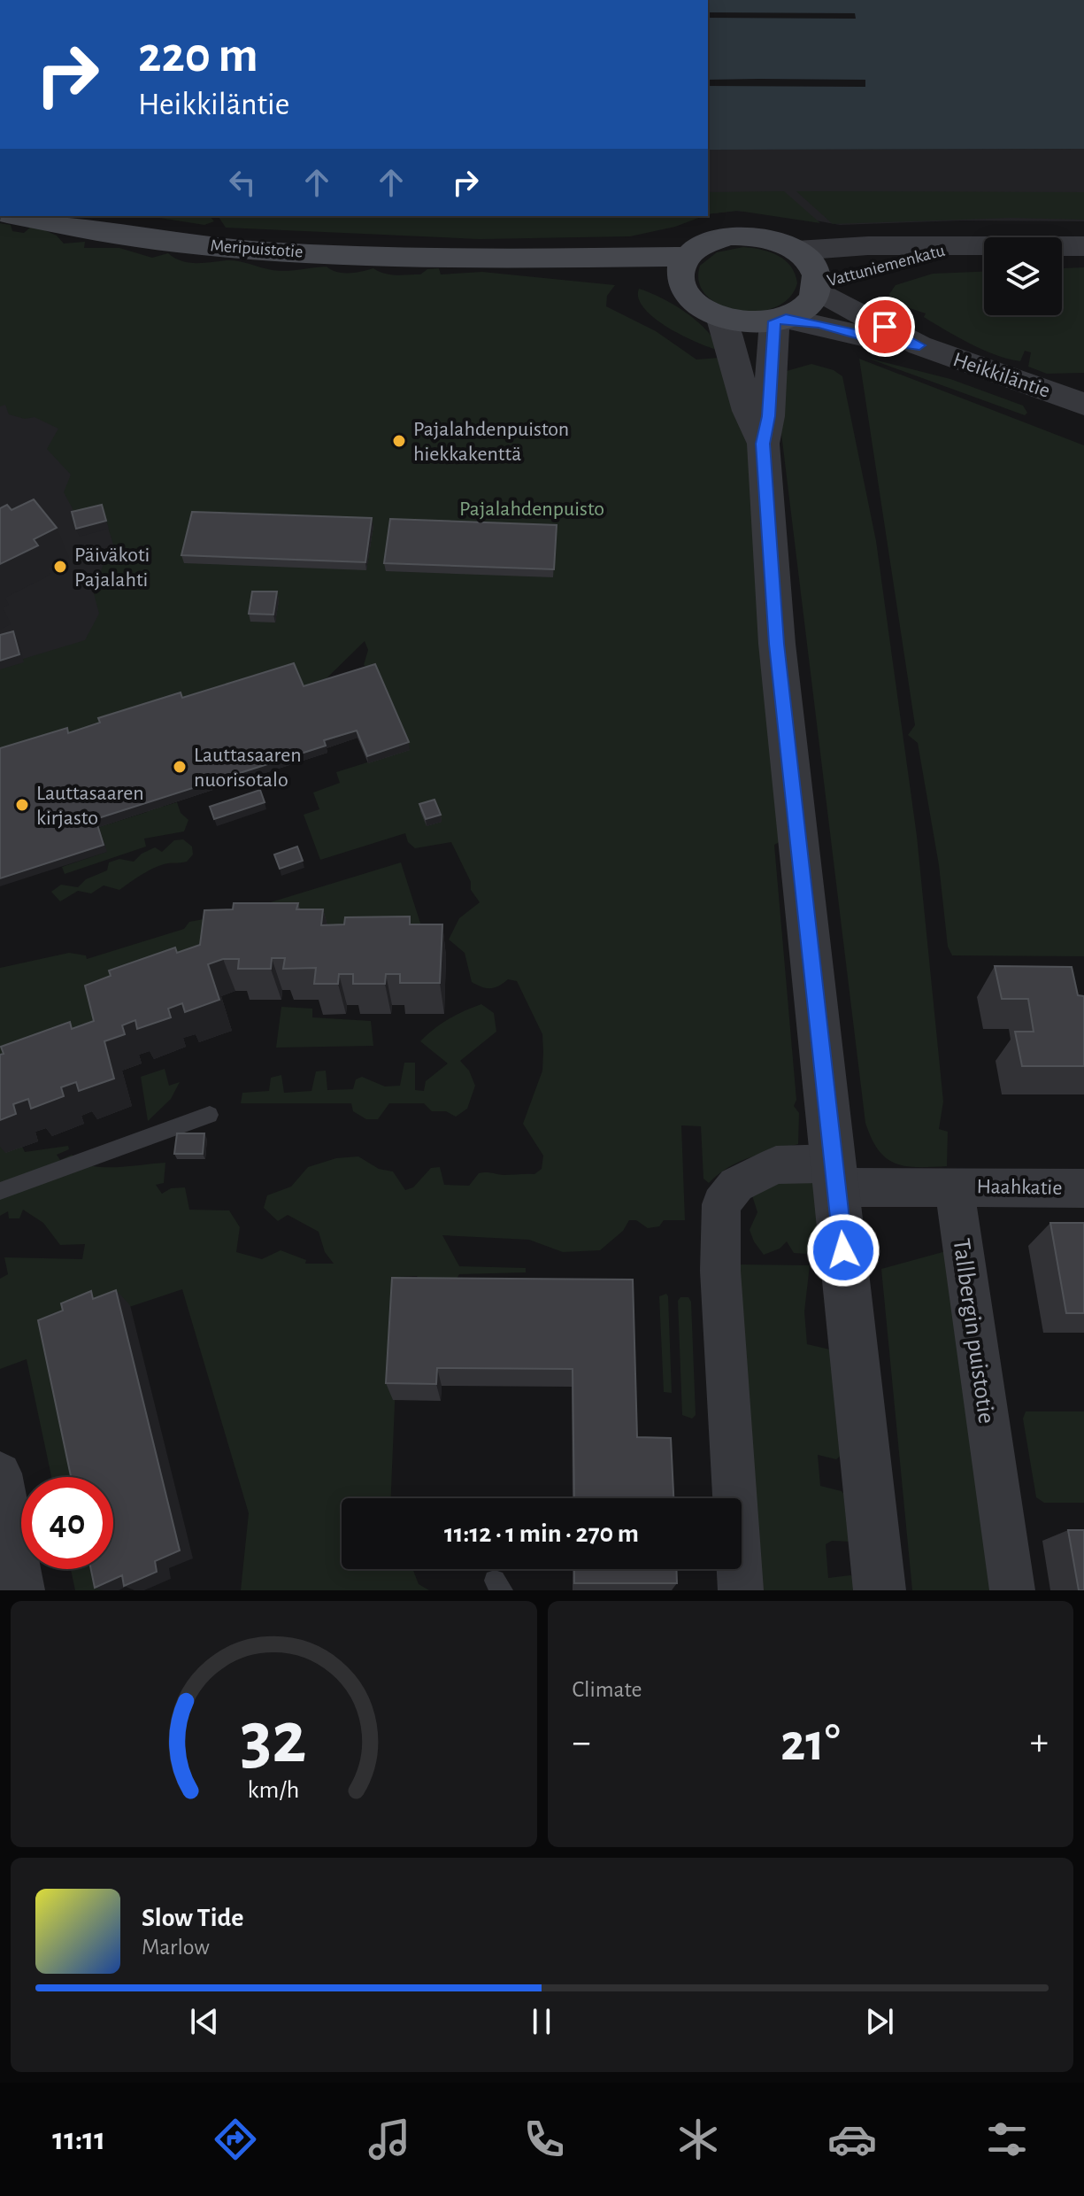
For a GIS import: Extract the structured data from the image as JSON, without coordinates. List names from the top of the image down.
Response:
{
  "streets": {
    "main road": ["Meripuistotie"],
    "street": [
      "Vattuniemenkatu",
      "Heikkiläntie",
      "Haahkatie",
      "Tallbergin puistotie"
    ]
  },
  "crossings": [
    ["Meripuistotie", "Vattuniemenkatu"],
    ["Meripuistotie", "Heikkiläntie"],
    ["Vattuniemenkatu", "Heikkiläntie"],
    ["Haahkatie", "Tallbergin puistotie"]
  ],
  "parks": ["Pajalahdenpuisto"],
  "places": [
    "Pajalahdenpuiston hiekkakenttä",
    "Päiväkoti Pajalahti",
    "Lauttasaaren nuorisotalo",
    "Lauttasaaren kirjasto"
  ],
  "page": {
    "turn": ["220 m", "Heikkiläntie"],
    "limit": "40",
    "trip": "11:12 · 1 min · 270 m",
    "tile": "Climate",
    "heat": ["−", "21°", "+"],
    "song": ["Slow Tide", "Marlow"],
    "tabs": "11:11",
    "gauge": ["32", "km/h"]
  }
}
